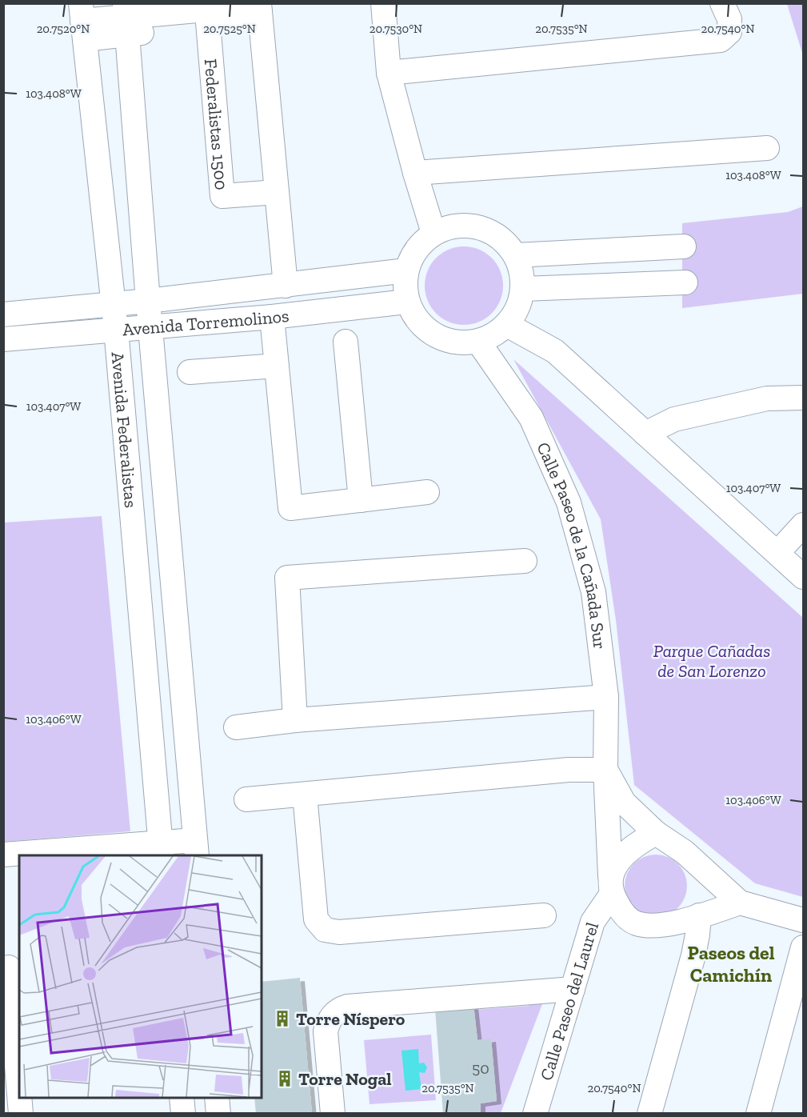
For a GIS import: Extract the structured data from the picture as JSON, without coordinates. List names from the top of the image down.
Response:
{
  "streets": {
    "street": [
      "Federalistas 1500",
      "Avenida Torremolinos",
      "Avenida Federalistas",
      "Calle Paseo de la Cañada Sur",
      "Calle Paseo del Laurel"
    ]
  },
  "crossings": [
    ["Avenida Torremolinos", "Avenida Federalistas"],
    ["Avenida Torremolinos", "Calle Paseo de la Cañada Sur"],
    ["Calle Paseo de la Cañada Sur", "Calle Paseo del Laurel"]
  ],
  "districts": ["Paseos del Camichín"],
  "parks": ["Parque Cañadas de San Lorenzo"],
  "places": {
    "building": ["Torre Níspero", "Torre Nogal"]
  },
  "house_numbers": ["50"],
  "coordinates": [
    "20.7520°N",
    "20.7525°N",
    "20.7530°N",
    "20.7535°N",
    "20.7540°N",
    "103.408°W",
    "103.407°W",
    "103.406°W"
  ]
}
